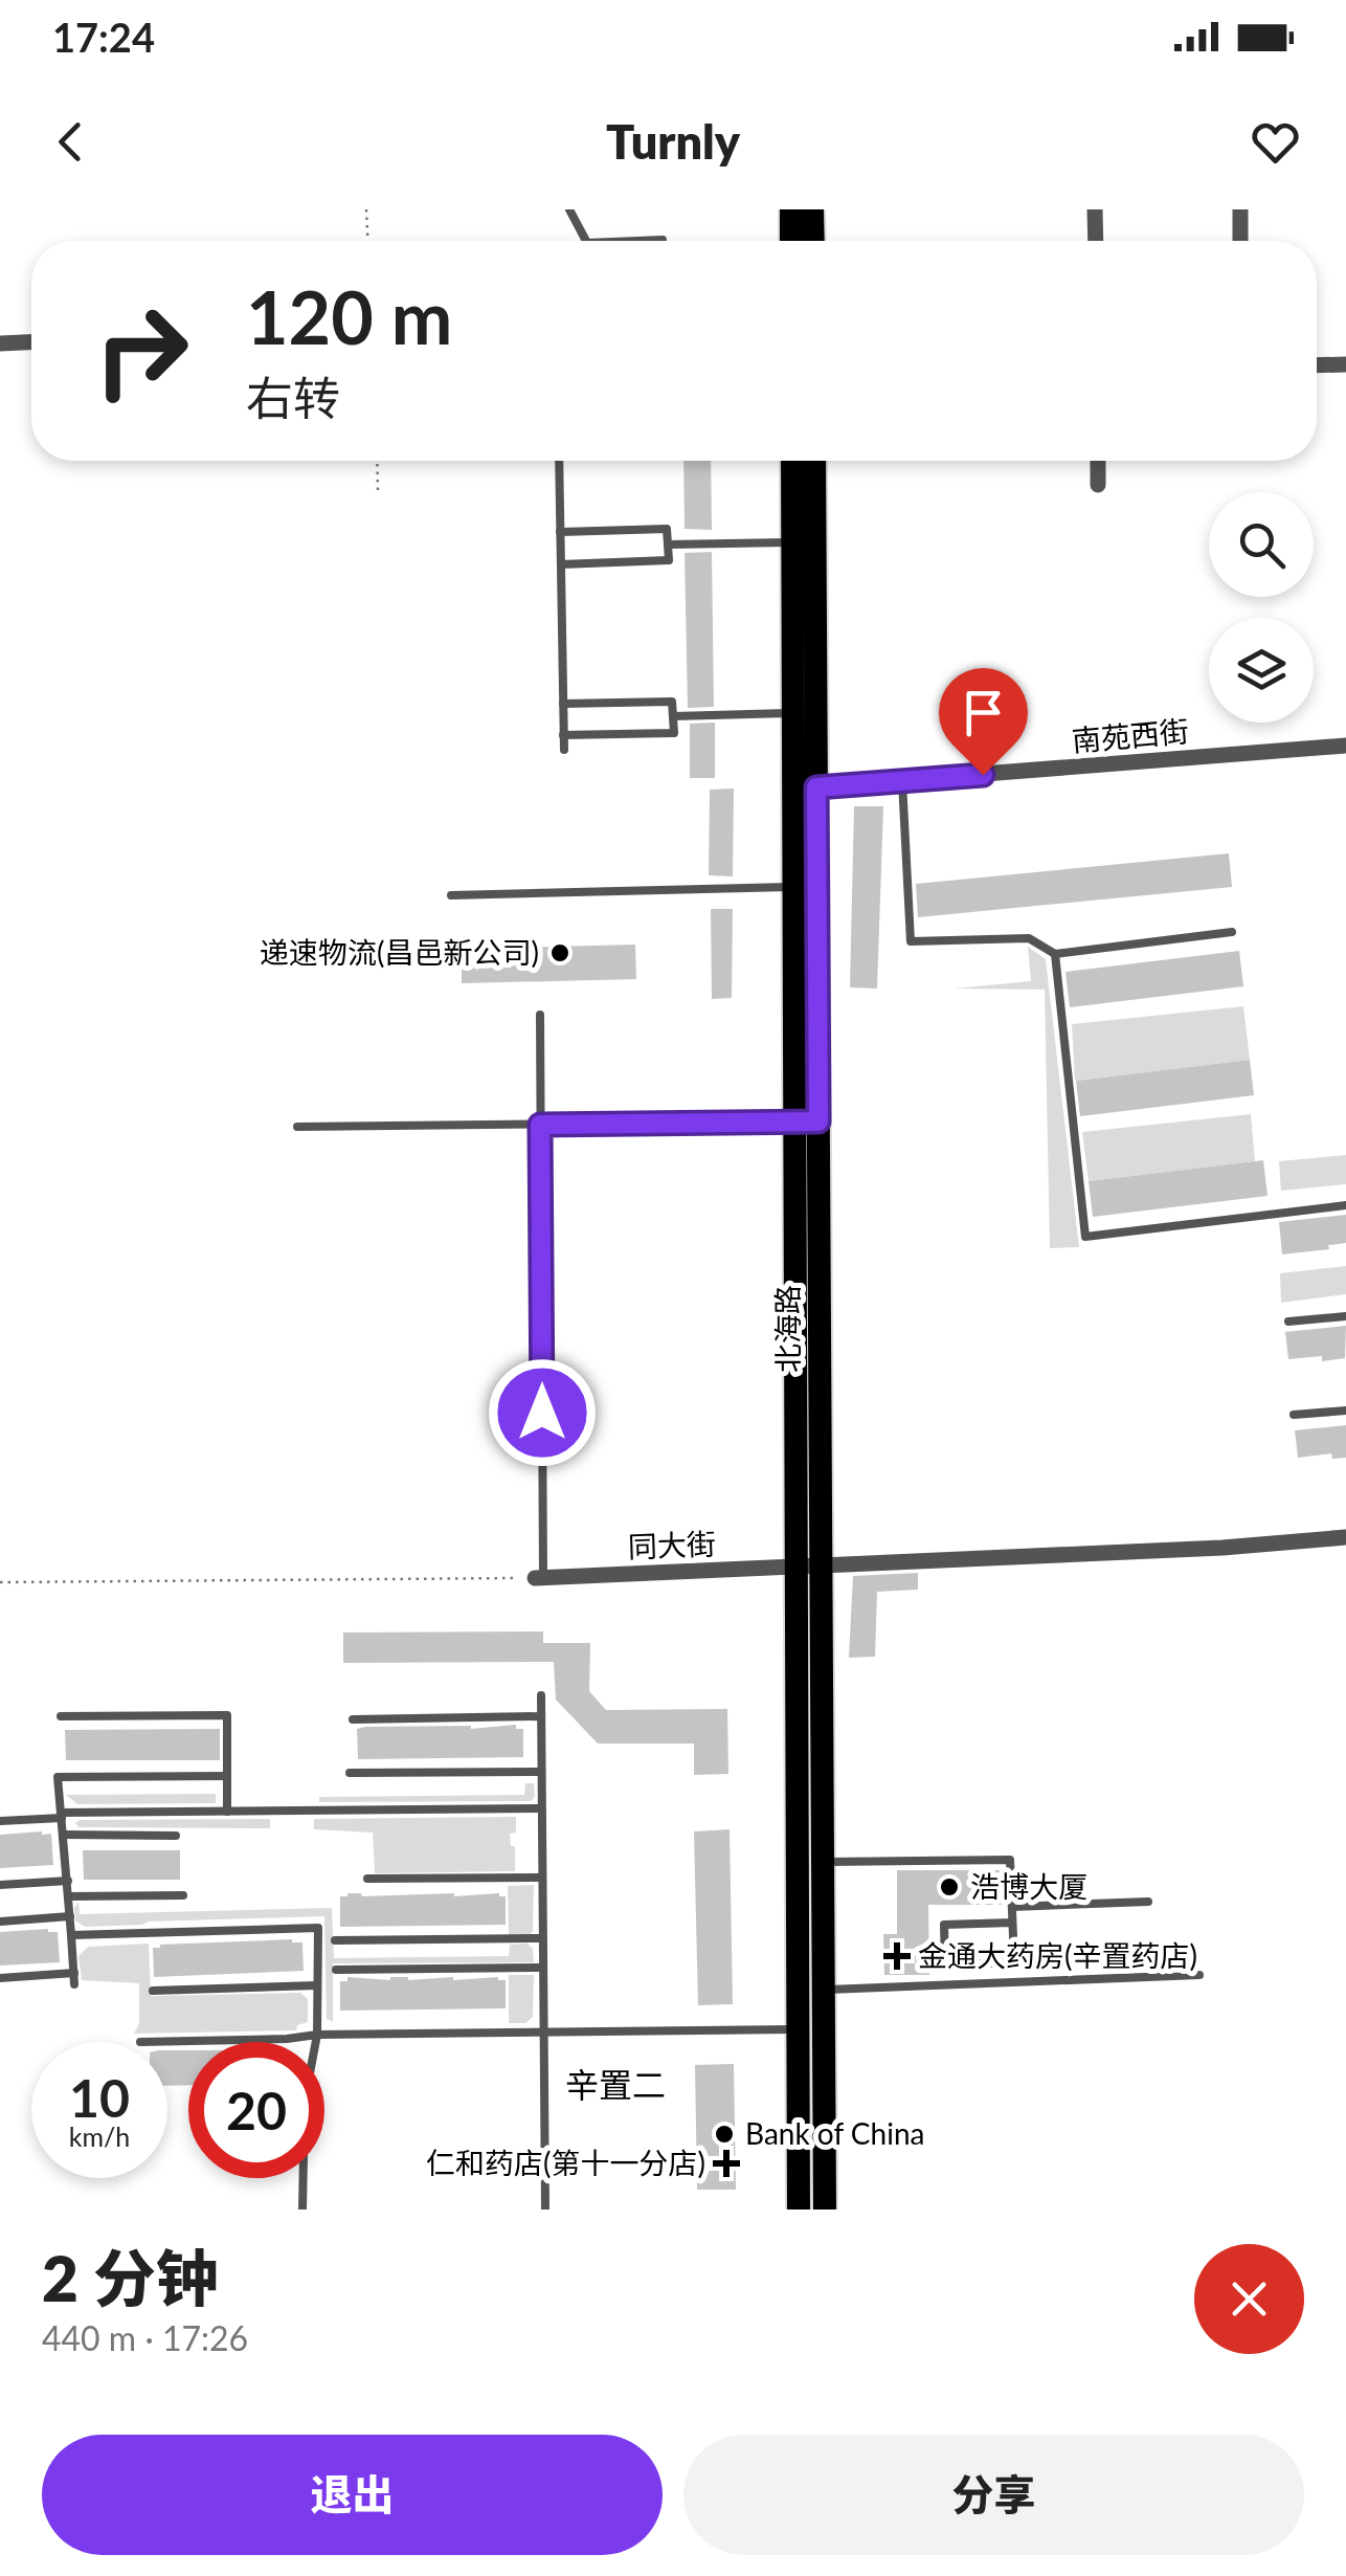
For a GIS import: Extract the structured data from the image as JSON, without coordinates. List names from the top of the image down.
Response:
{
  "streets": {
    "main road": ["北海路"],
    "street": ["南苑西街", "同大街"]
  },
  "crossings": [
    ["南苑西街", "北海路"],
    ["北海路", "同大街"]
  ],
  "districts": ["辛置二"],
  "places": {
    "other": ["递速物流(昌邑新公司)", "浩博大厦", "Bank of China"],
    "health": ["金通大药房(辛置药店)", "仁和药店(第十一分店)"]
  },
  "page": {
    "status": "17:24",
    "header": "Turnly",
    "turn": ["120 m", "右转"],
    "speed": "10 km/h",
    "limit": "20",
    "heading": ["2 分钟", "440 m · 17:26"],
    "buttons": ["退出", "分享"]
  }
}
